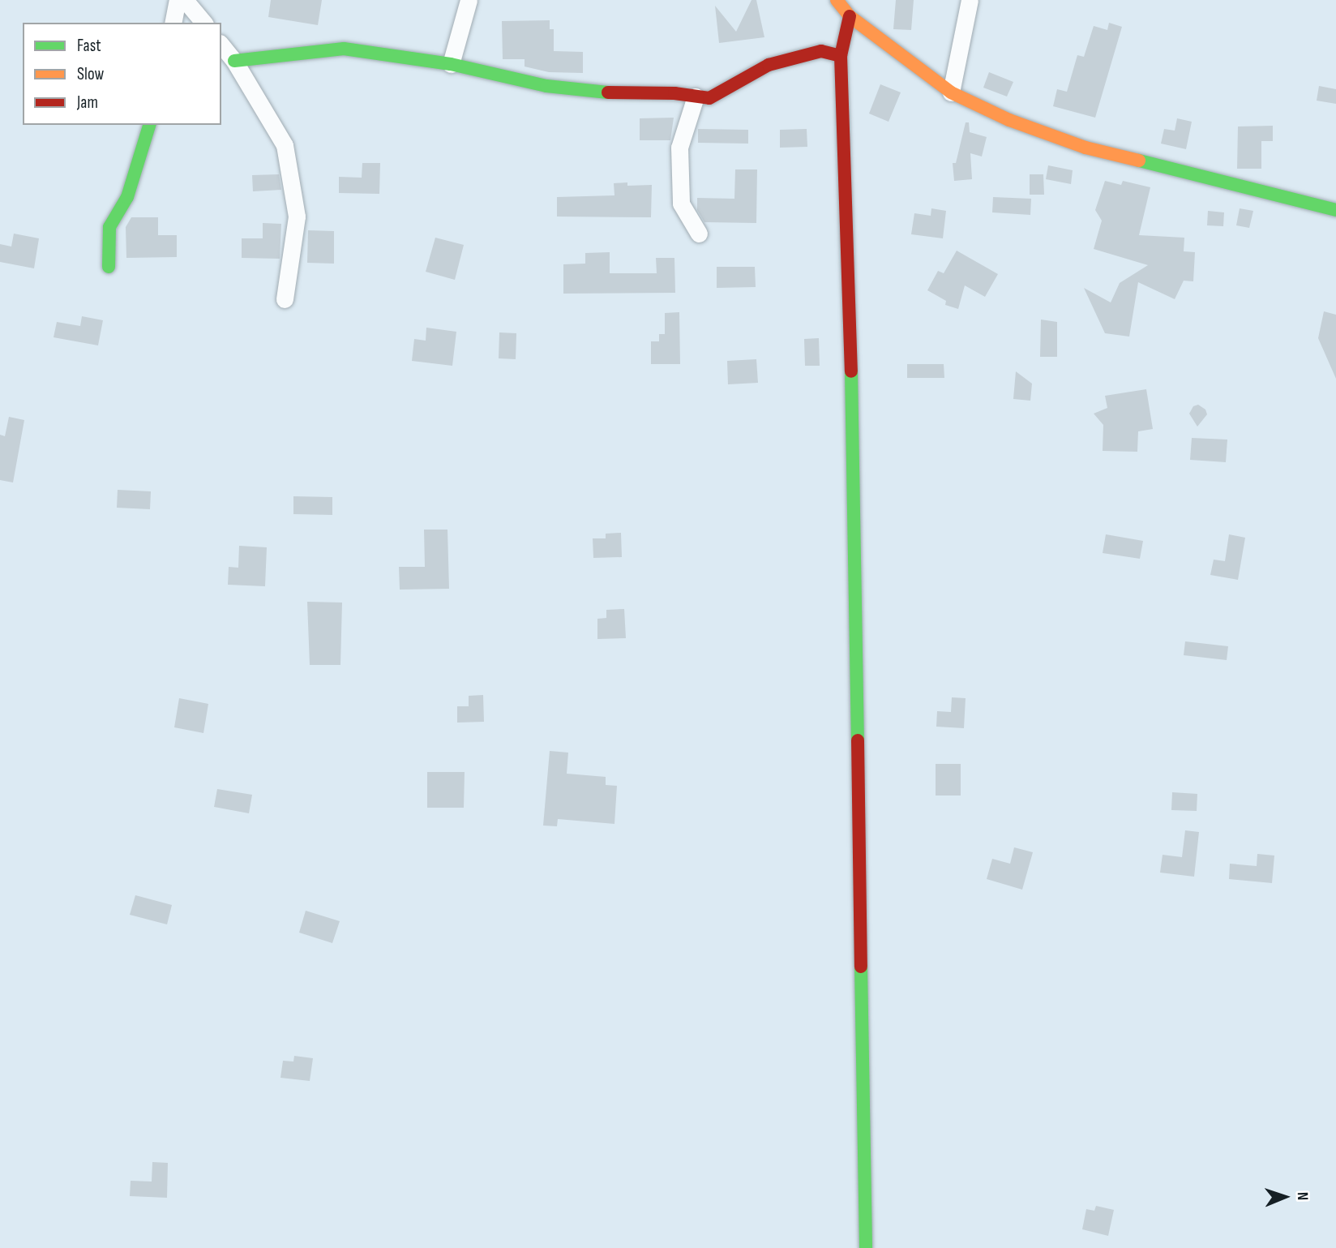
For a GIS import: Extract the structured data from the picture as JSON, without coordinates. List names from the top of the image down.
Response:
{
  "legend": ["Fast", "Slow", "Jam"],
  "north": "right"
}
